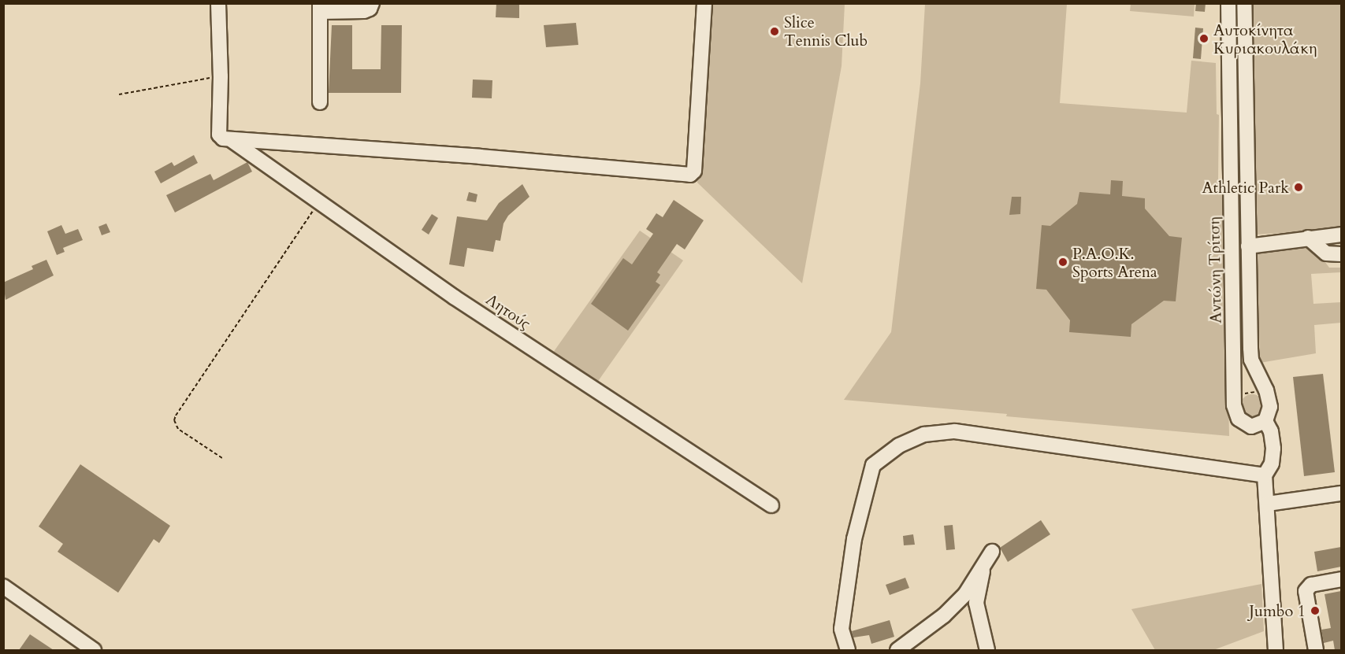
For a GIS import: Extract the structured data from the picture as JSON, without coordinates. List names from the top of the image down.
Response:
{
  "streets": {
    "street": ["Αντώνη Τρίτση", "Λητούς"]
  },
  "places": [
    "Slice Tennis Club",
    "Αυτοκίνητα Κυριακουλάκη",
    "Athletic Park",
    "P.A.O.K. Sports Arena",
    "Jumbo 1"
  ]
}
